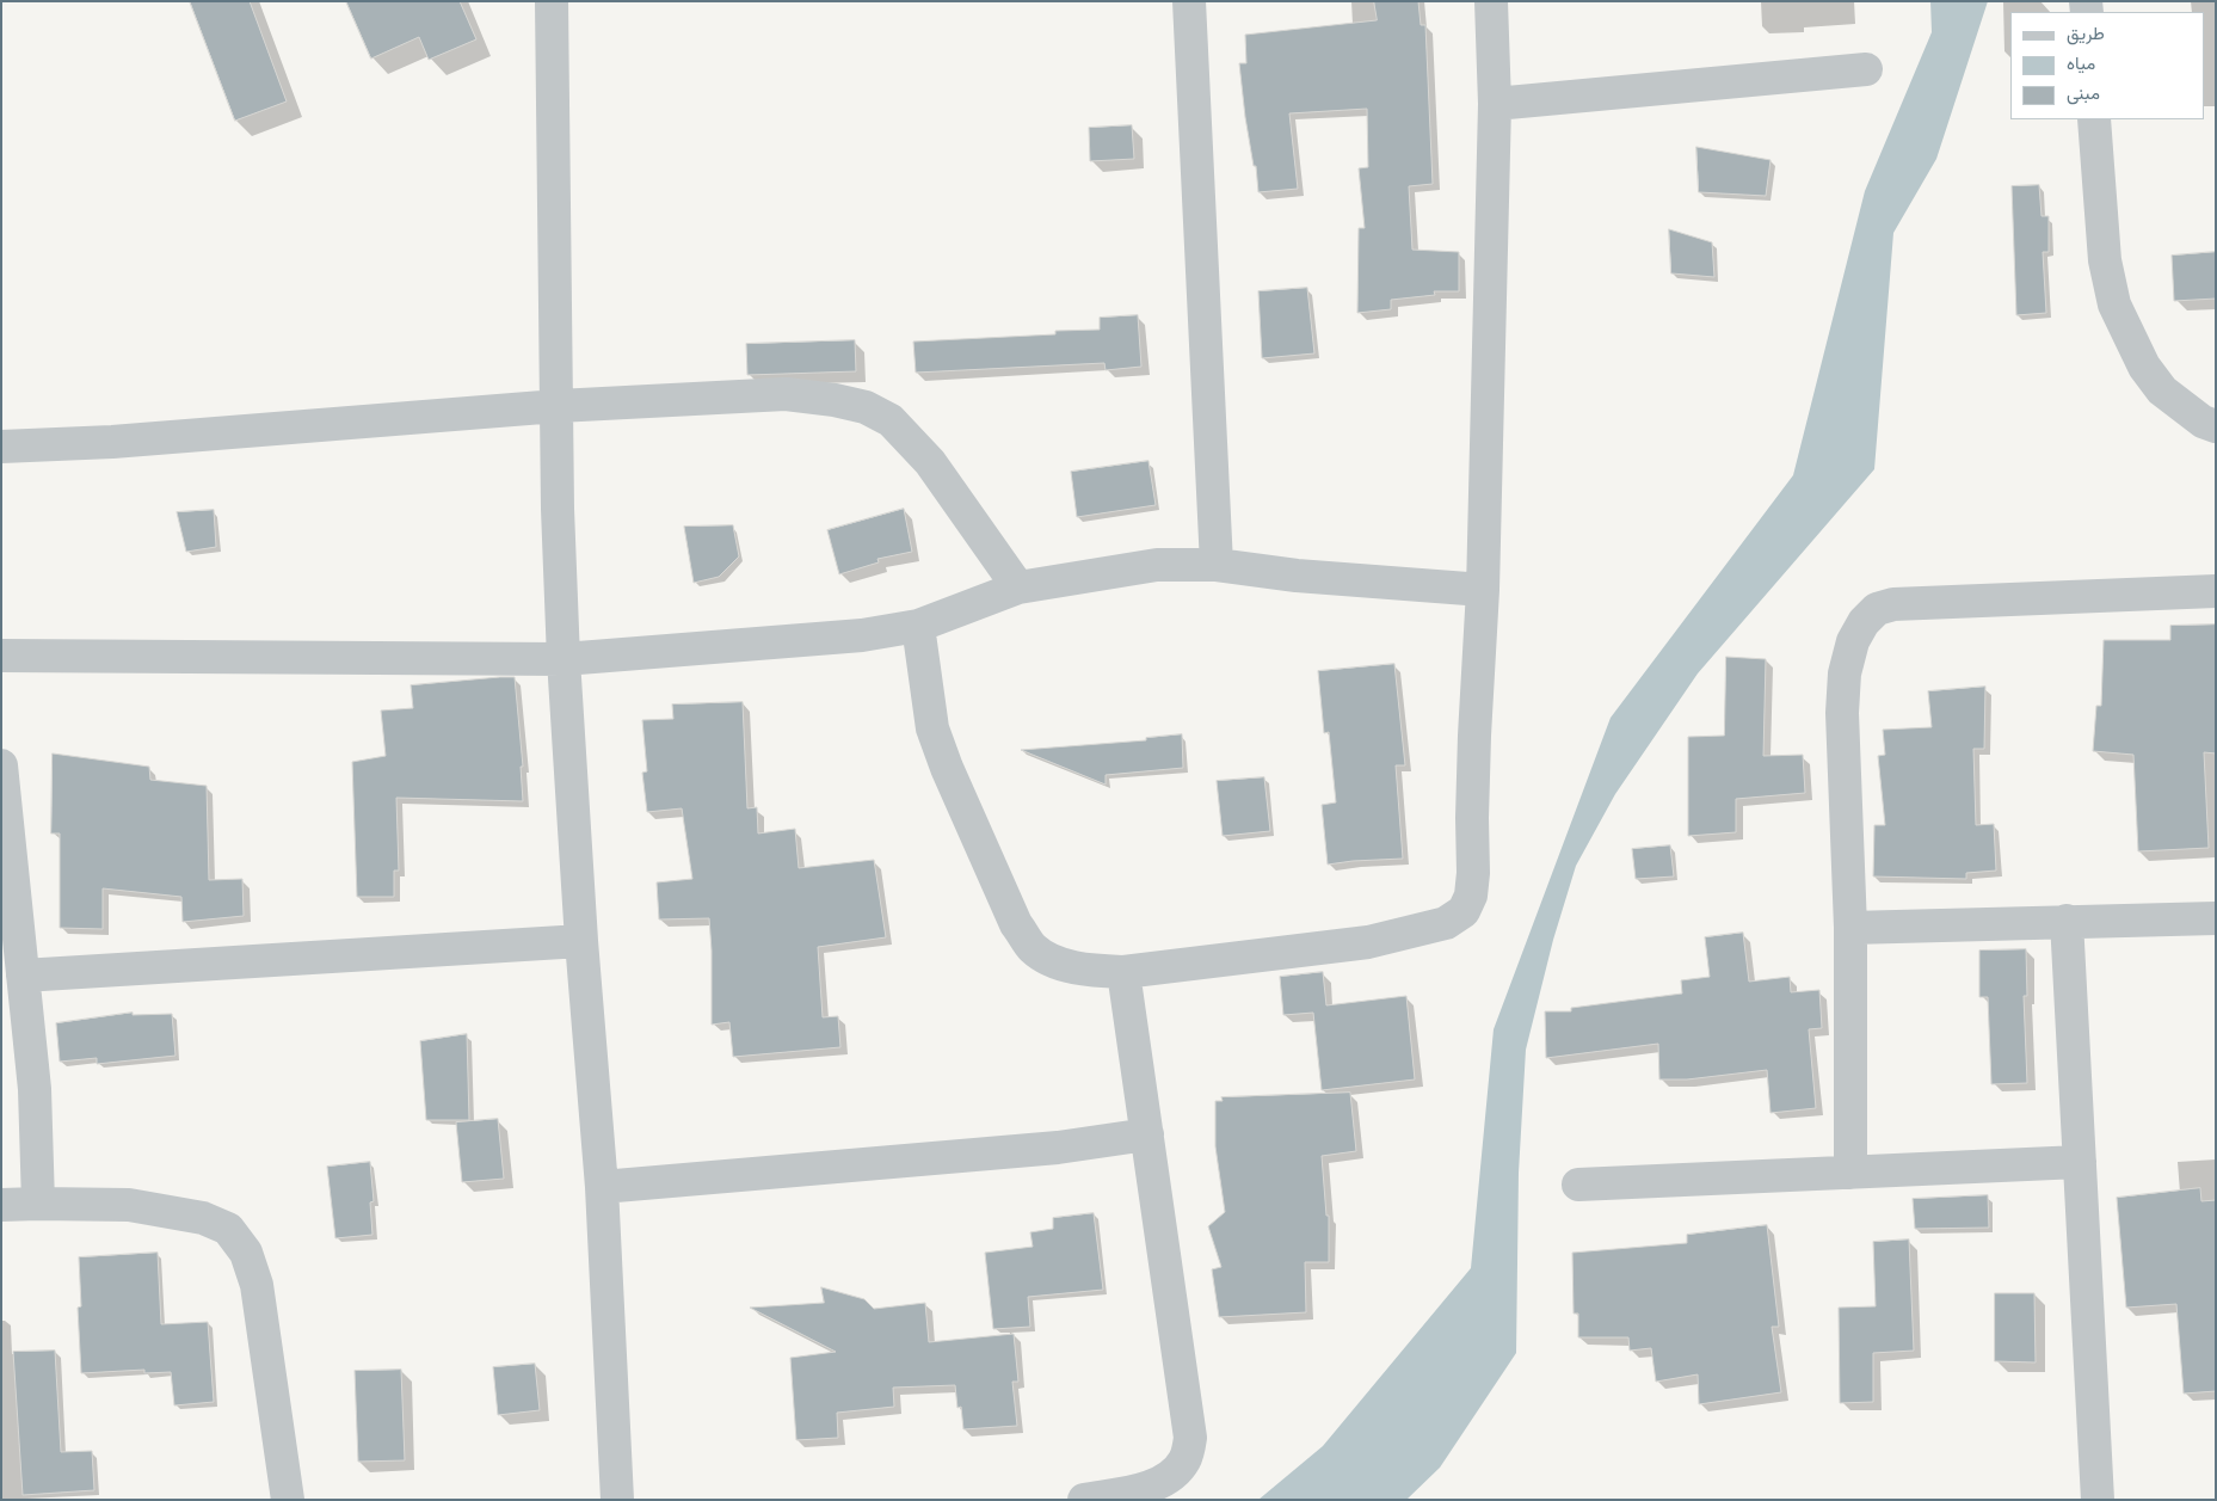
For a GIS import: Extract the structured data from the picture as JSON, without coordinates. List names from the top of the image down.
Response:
{
  "legend": ["طريق", "مياه", "مبنى"]
}
